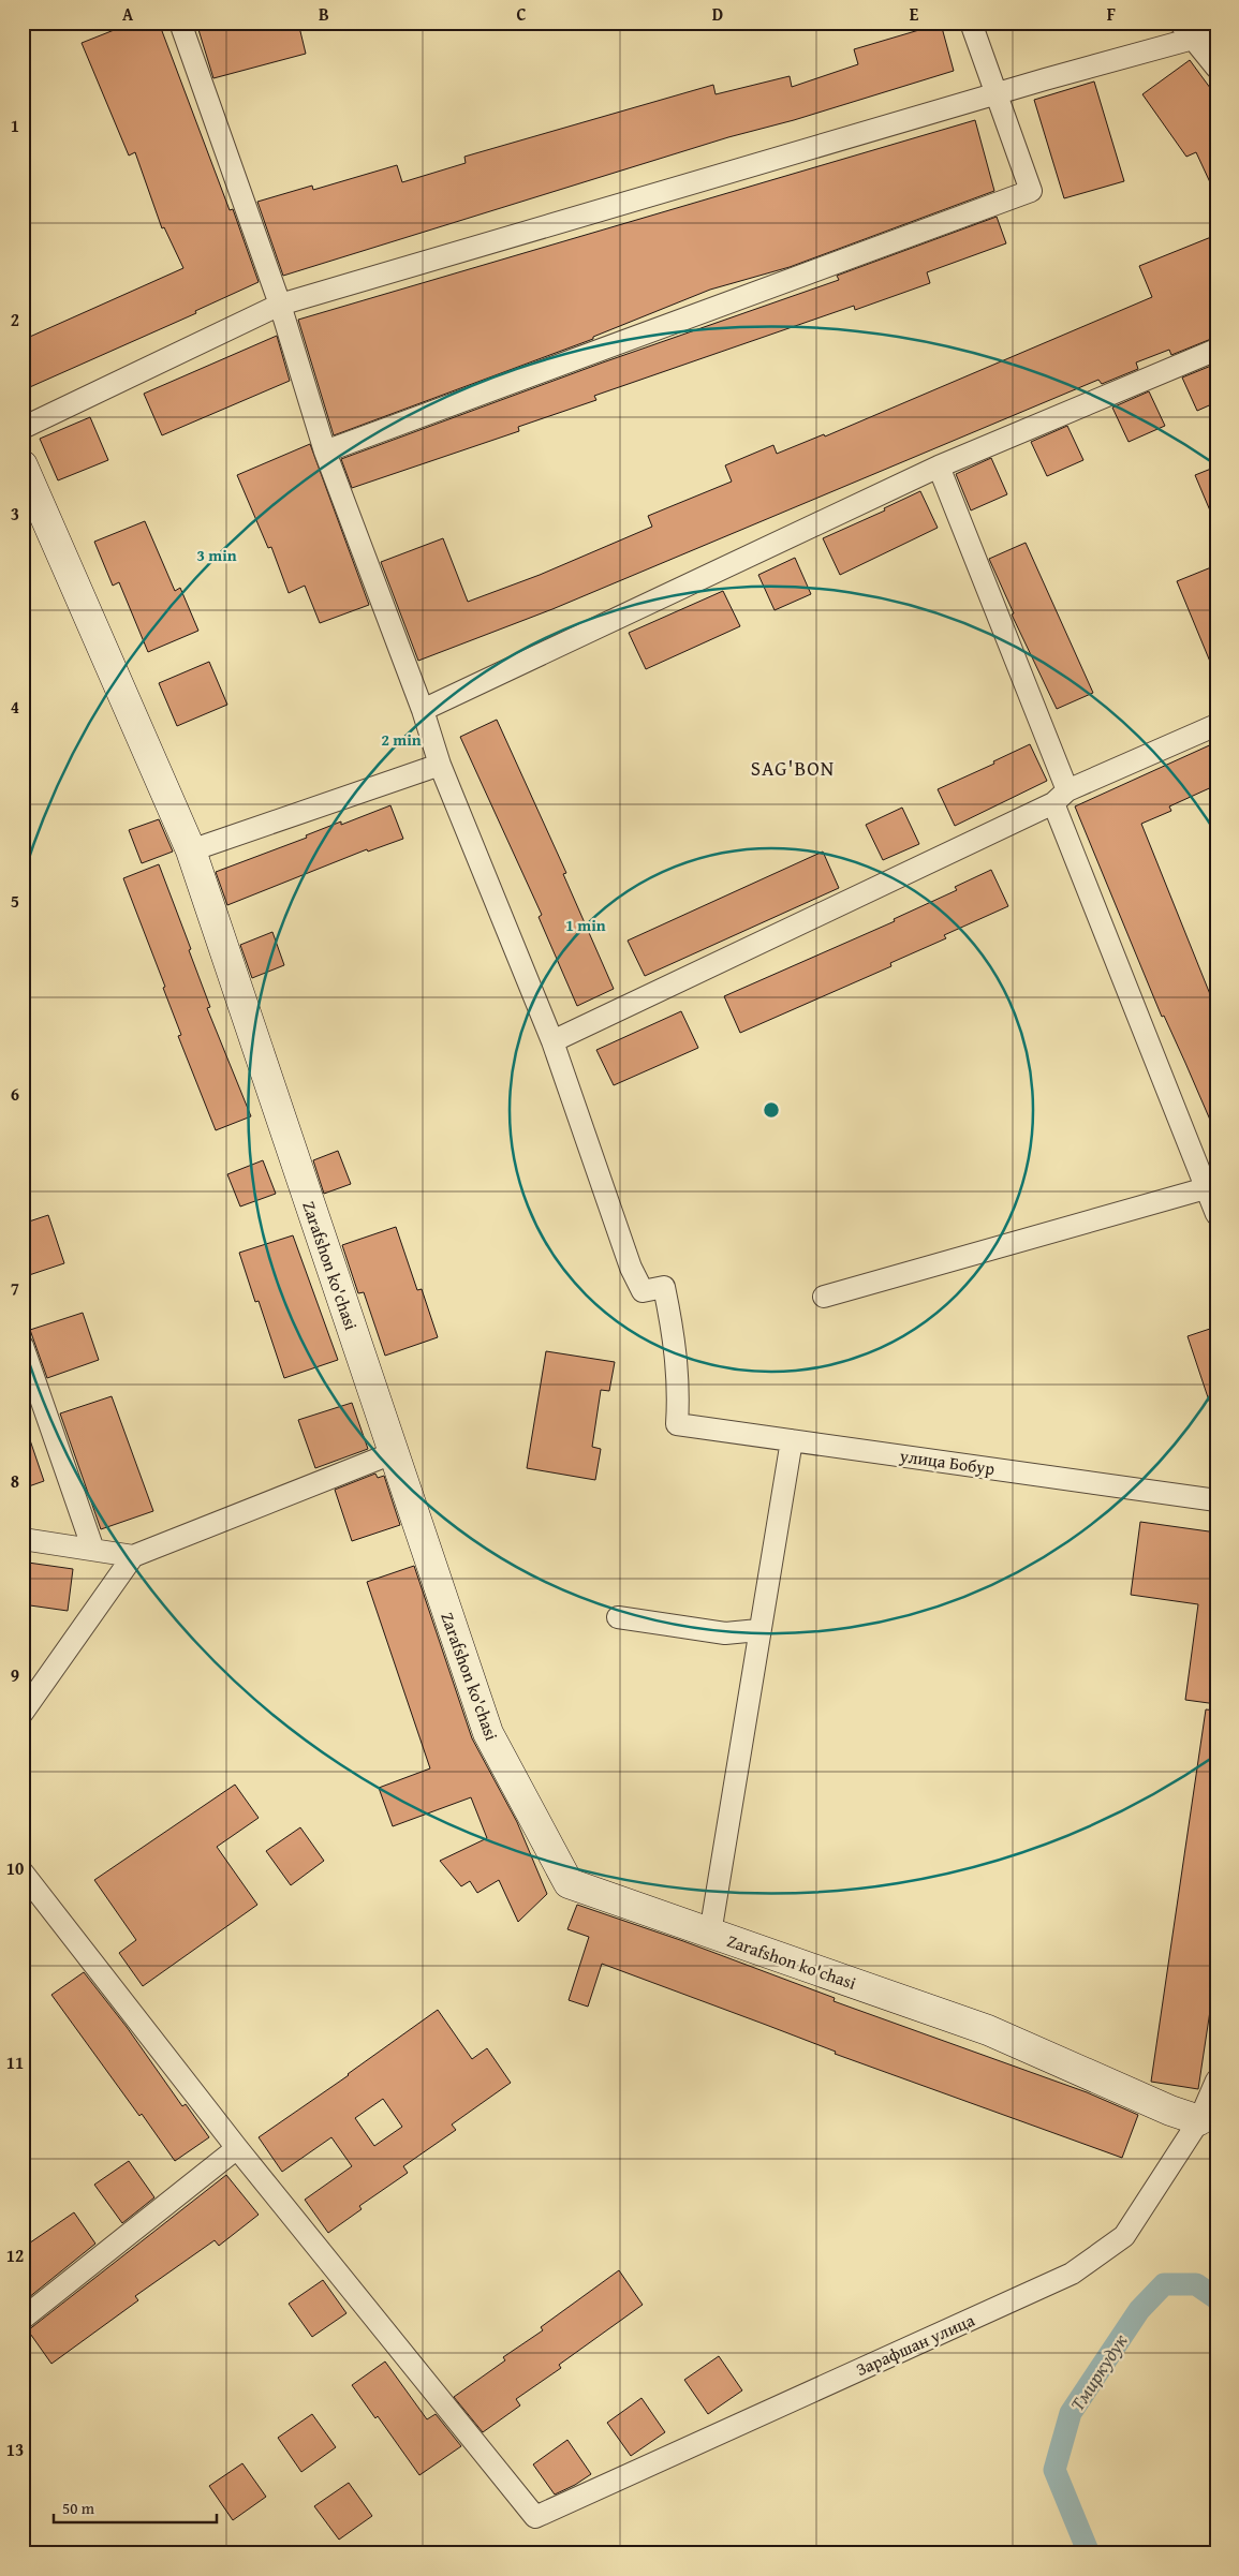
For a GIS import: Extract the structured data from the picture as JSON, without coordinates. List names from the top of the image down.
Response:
{
  "streets": {
    "street": ["Zarafshon ko'chasi", "улица Бобур", "Зарафшан улица"]
  },
  "crossings": [
    ["Zarafshon ko'chasi", "Зарафшан улица"]
  ],
  "districts": ["SAG'BON"],
  "water": ["Тмиркудук"],
  "scale_bar": "50 m",
  "grid": {
    "columns": [
      "A",
      "B",
      "C",
      "D",
      "E",
      "F"
    ],
    "rows": [
      "1",
      "2",
      "3",
      "4",
      "5",
      "6",
      "7",
      "8",
      "9",
      "10",
      "11",
      "12",
      "13"
    ]
  },
  "rings": ["3 min", "2 min", "1 min"]
}
